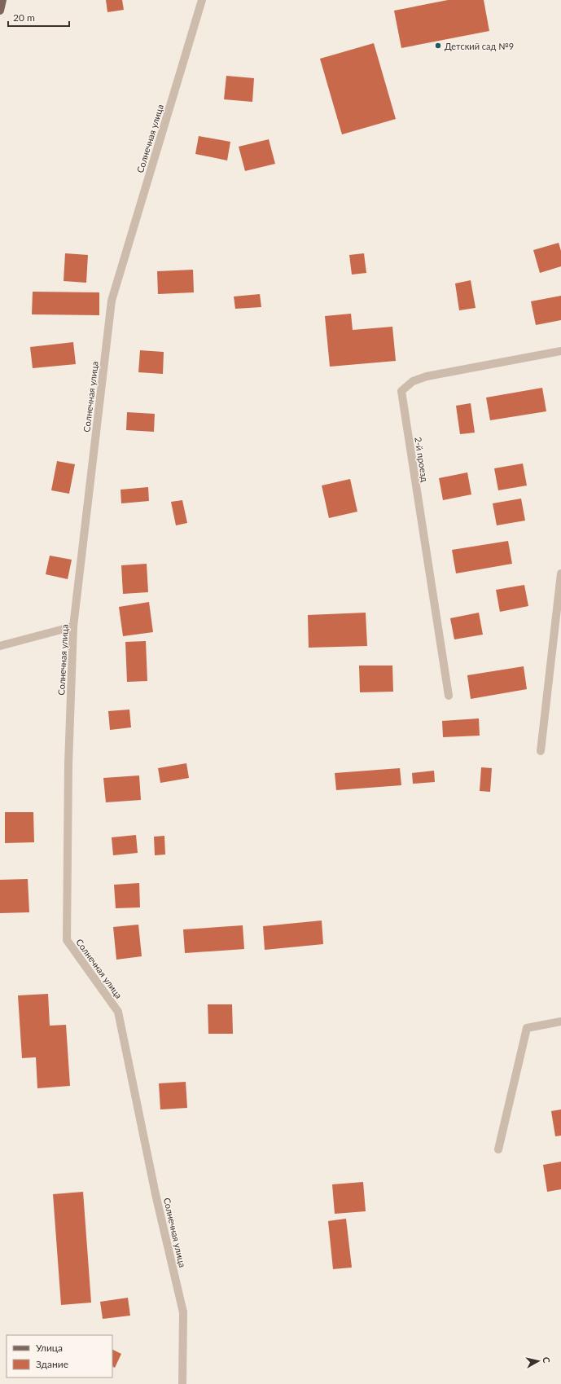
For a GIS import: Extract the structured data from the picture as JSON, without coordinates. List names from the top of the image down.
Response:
{
  "streets": {
    "street": ["Солнечная улица", "2-й проезд"]
  },
  "places": ["Детский сад №9"],
  "legend": ["Улица", "Здание"],
  "scale_bar": "20 m",
  "north": "right"
}
